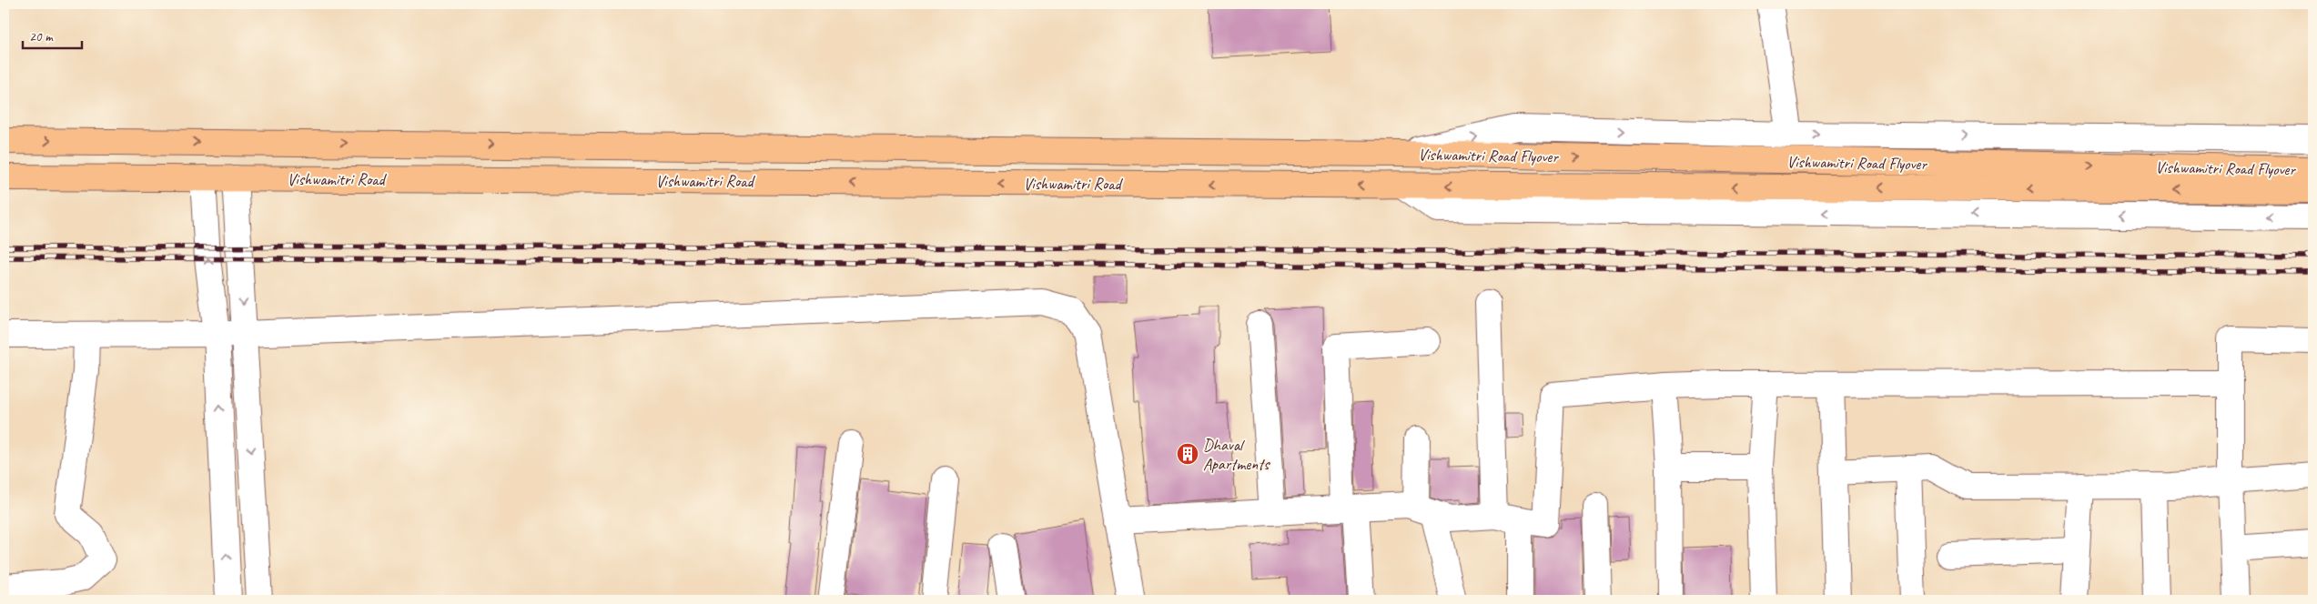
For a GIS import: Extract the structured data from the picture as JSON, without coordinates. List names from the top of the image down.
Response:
{
  "streets": {
    "main road": ["Vishwamitri Road Flyover", "Vishwamitri Road"]
  },
  "crossings": [
    ["Vishwamitri Road Flyover", "Vishwamitri Road"]
  ],
  "places": {
    "building": ["Dhaval Apartments"]
  },
  "scale_bar": "20 m"
}
